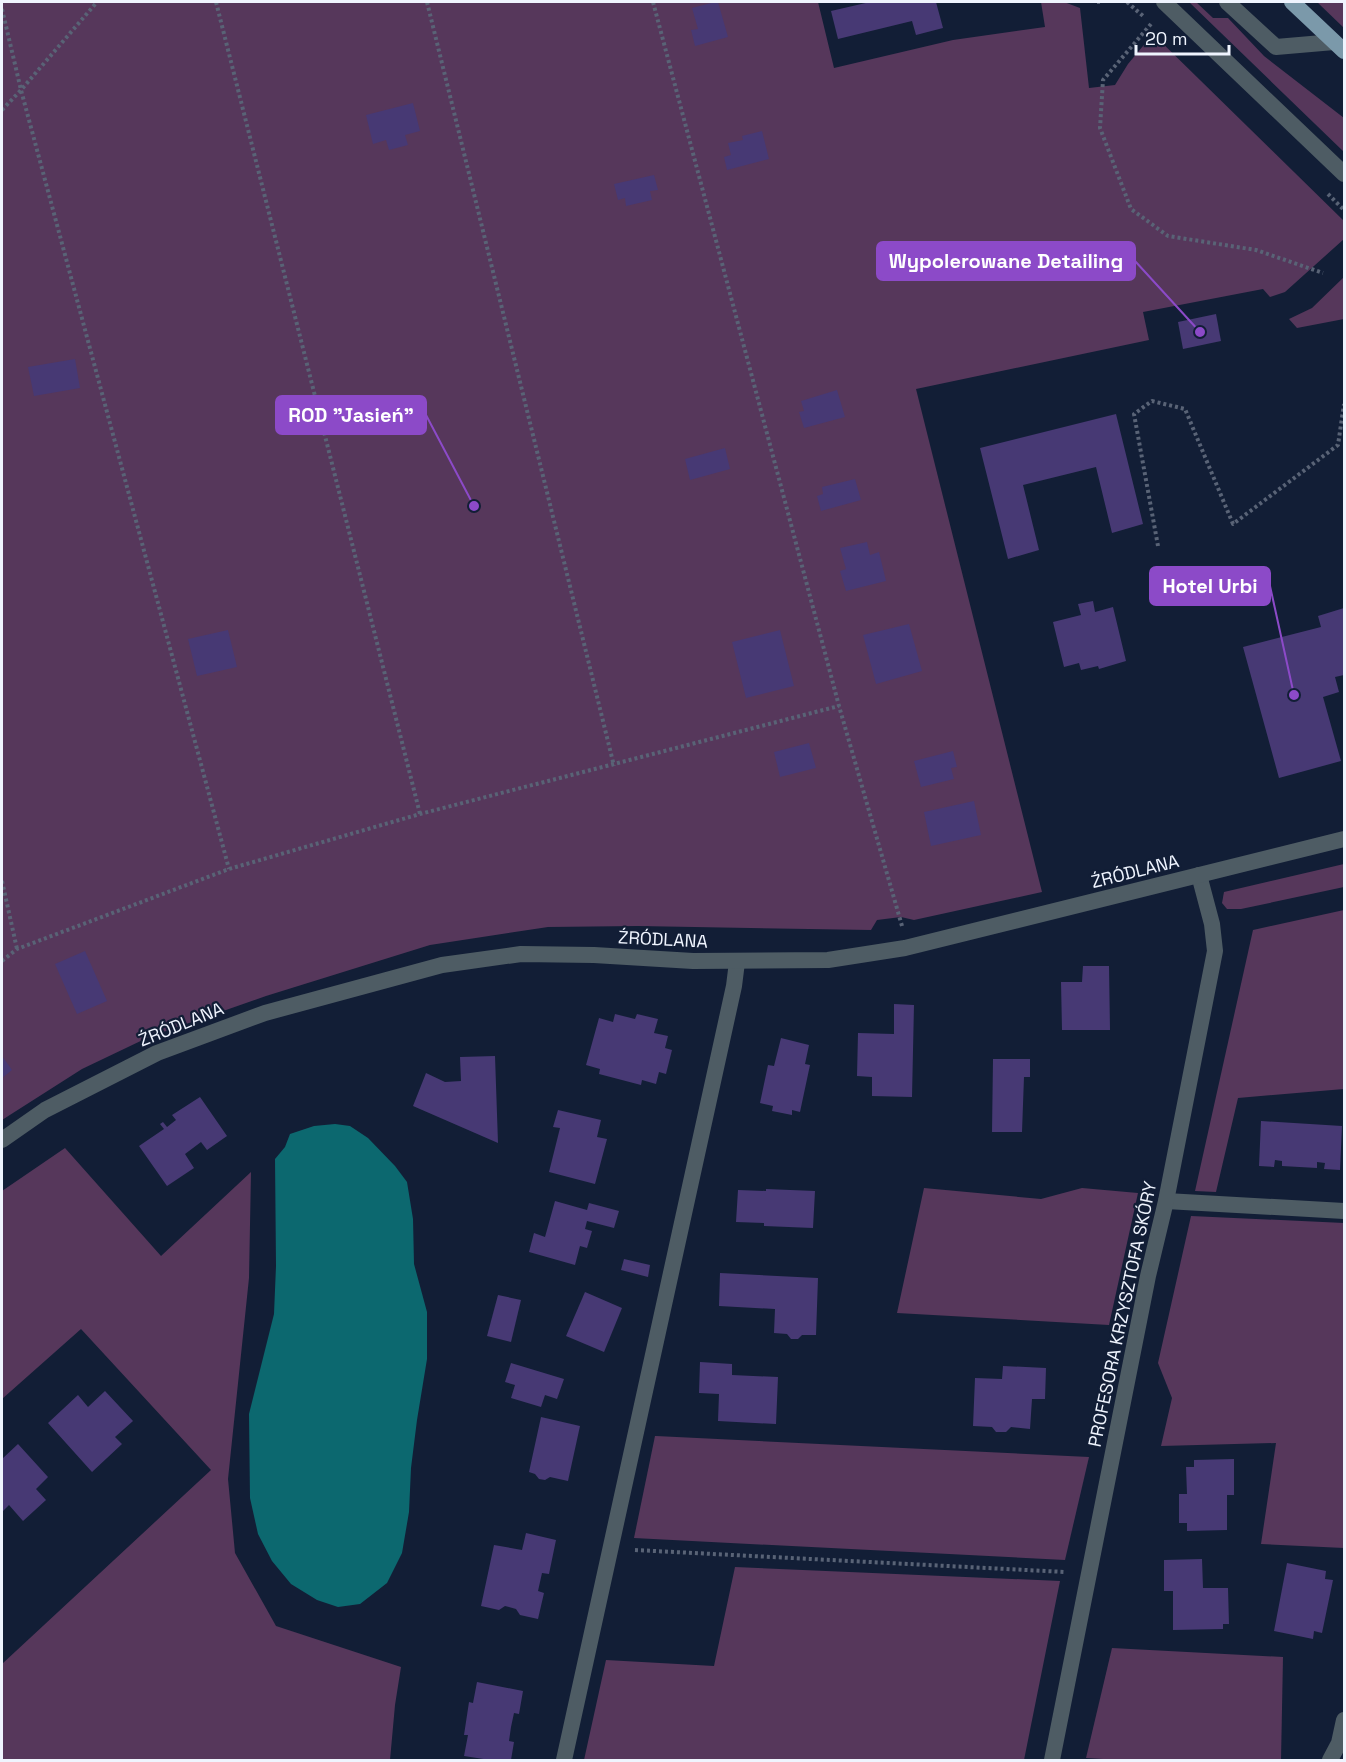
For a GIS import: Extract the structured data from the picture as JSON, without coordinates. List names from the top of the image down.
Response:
{
  "streets": {
    "street": ["ŹRÓDLANA", "PROFESORA KRZYSZTOFA SKÓRY"]
  },
  "crossings": [
    ["ŹRÓDLANA", "PROFESORA KRZYSZTOFA SKÓRY"]
  ],
  "places": ["Wypolerowane Detailing", "ROD \"Jasień\"", "Hotel Urbi"],
  "scale_bar": "20 m"
}
